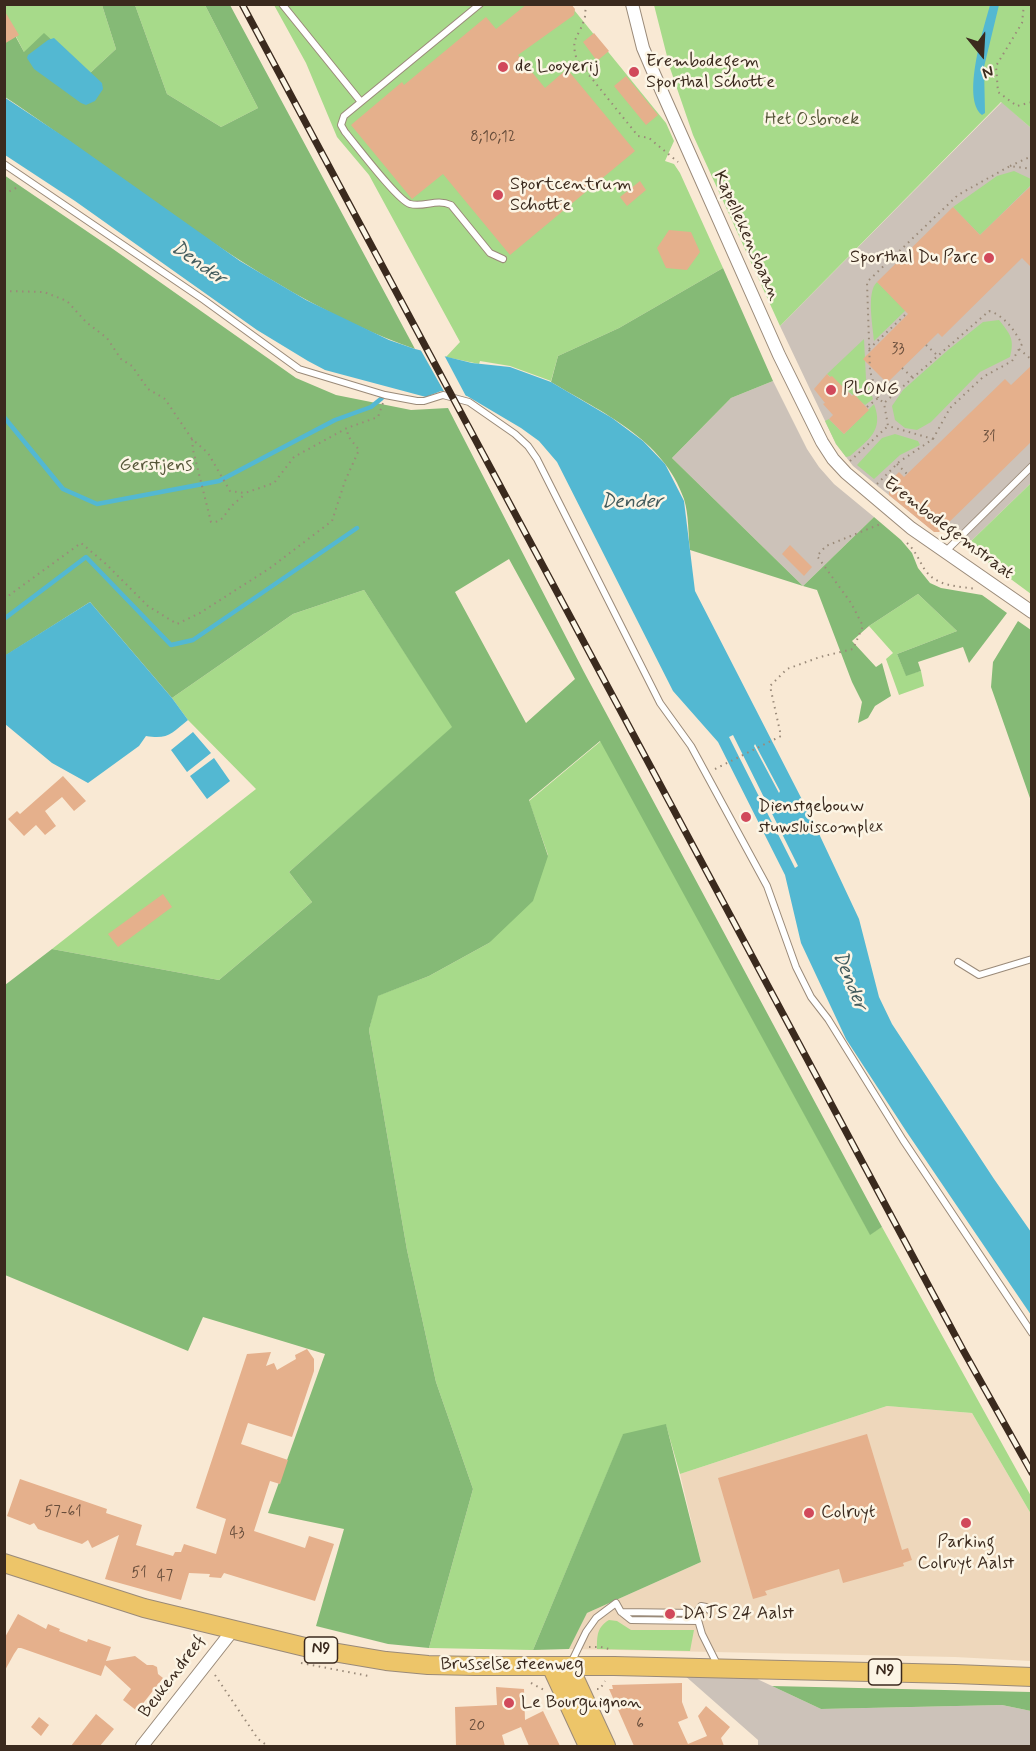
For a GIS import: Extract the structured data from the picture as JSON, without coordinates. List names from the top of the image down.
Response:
{
  "streets": {
    "main road": ["N9", "Brusselse steenweg"],
    "street": ["Kapellekensbaan", "Erembodegemstraat", "Beukendreef"]
  },
  "crossings": [
    ["Kapellekensbaan", "Erembodegemstraat"],
    ["Brusselse steenweg", "Beukendreef"]
  ],
  "water": ["Dender"],
  "parks": ["Het Osbroek", "Gerstjens"],
  "places": [
    "de Looyerij",
    "Erembodegem Sporthal Schotte",
    "Sportcentrum Schotte",
    "Sporthal Du Parc",
    "PLONG",
    "Dienstgebouw stuwsluiscomplex",
    "Colruyt",
    "Parking Colruyt Aalst",
    "DATS 24 Aalst",
    "Le Bourguignon"
  ],
  "house_numbers": [
    "8;10;12",
    "33",
    "31",
    "57-61",
    "43",
    "51",
    "47",
    "6",
    "20"
  ],
  "north": "bottom"
}
